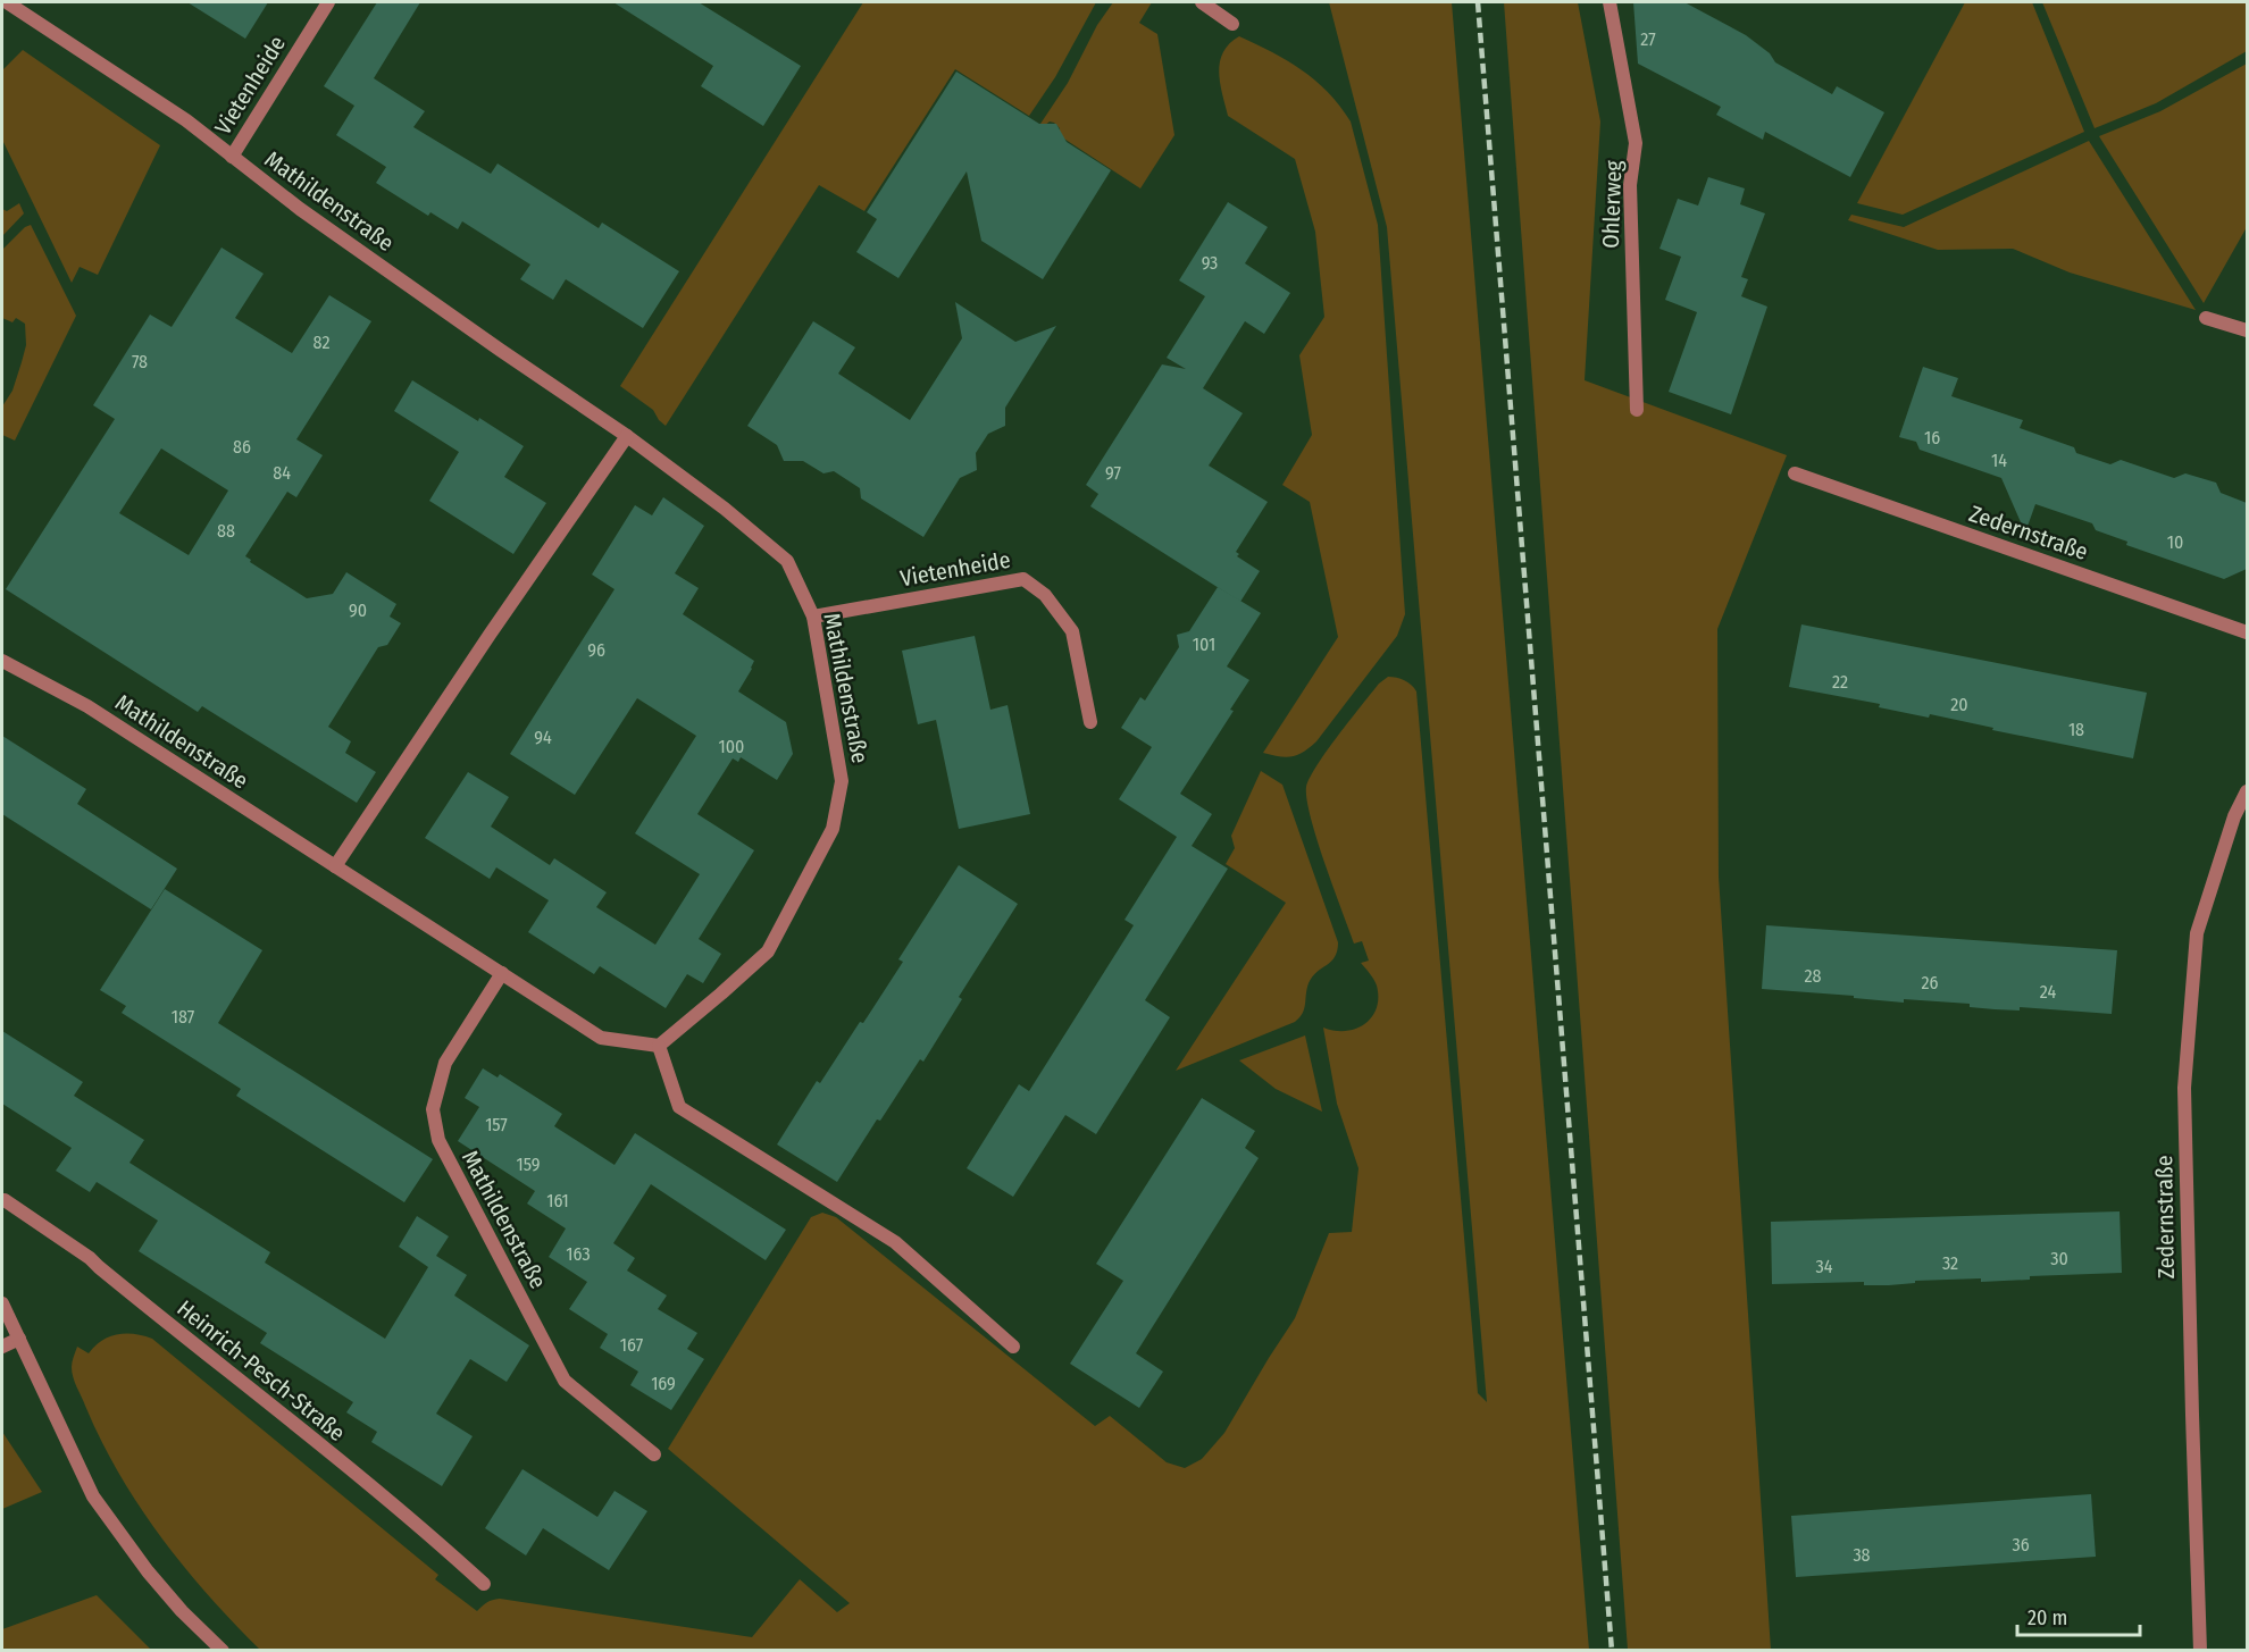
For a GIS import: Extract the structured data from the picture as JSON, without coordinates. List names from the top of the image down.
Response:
{
  "streets": {
    "street": [
      "Vietenheide",
      "Mathildenstraße",
      "Ohlerweg",
      "Zedernstraße",
      "Heinrich-Pesch-Straße"
    ]
  },
  "crossings": [
    ["Vietenheide", "Mathildenstraße"]
  ],
  "house_numbers": [
    "27",
    "93",
    "82",
    "78",
    "16",
    "86",
    "14",
    "84",
    "97",
    "88",
    "10",
    "90",
    "101",
    "96",
    "22",
    "20",
    "18",
    "94",
    "100",
    "28",
    "26",
    "24",
    "187",
    "157",
    "159",
    "161",
    "163",
    "30",
    "32",
    "34",
    "167",
    "169",
    "36",
    "38"
  ],
  "scale_bar": "20 m"
}
